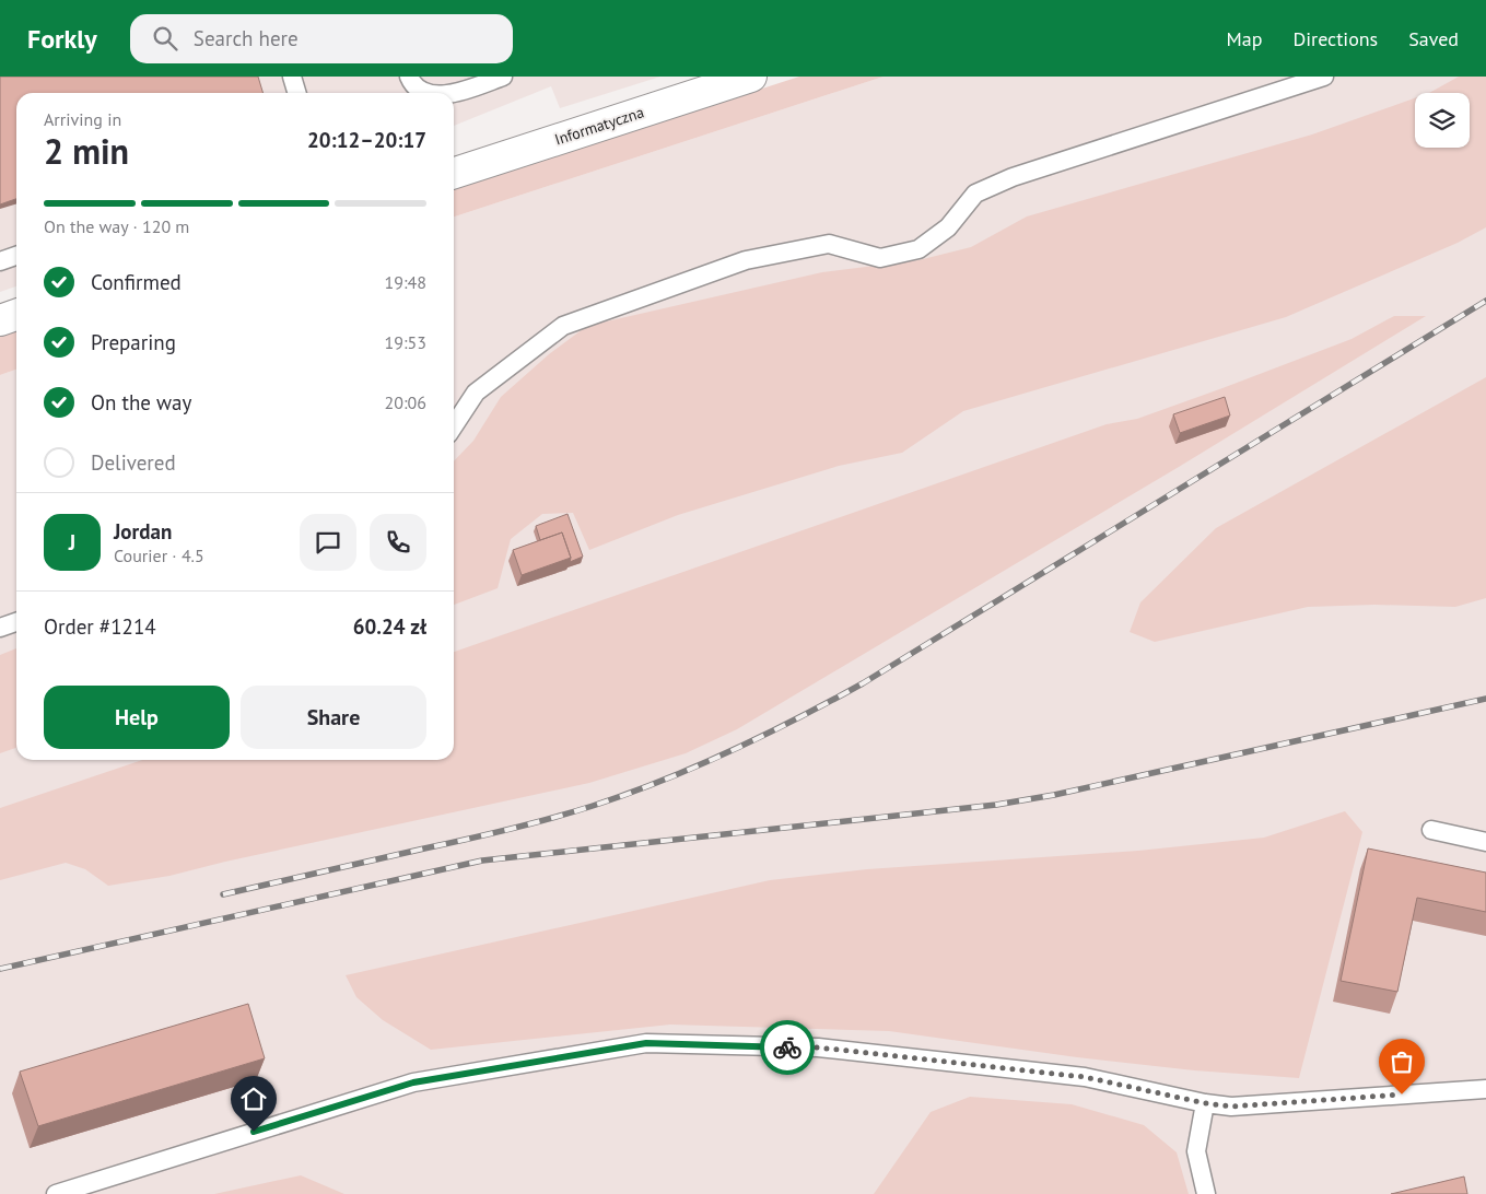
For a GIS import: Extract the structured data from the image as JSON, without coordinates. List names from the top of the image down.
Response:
{
  "streets": {
    "street": ["Informatyczna"]
  },
  "page": {
    "header": "Forkly",
    "search": "Search here",
    "nav": ["Map", "Directions", "Saved"],
    "heading": ["2 min", "Arriving in", "20:12–20:17"],
    "panel": [
      "Jordan",
      "Courier · 4.5",
      "Order #1214",
      "60.24 zł"
    ],
    "bar": "On the way · 120 m",
    "list": [
      ["Confirmed", "19:48"],
      ["Preparing", "19:53"],
      ["On the way", "20:06"],
      "Delivered"
    ],
    "round": "J",
    "buttons": ["Help", "Share"]
  }
}
